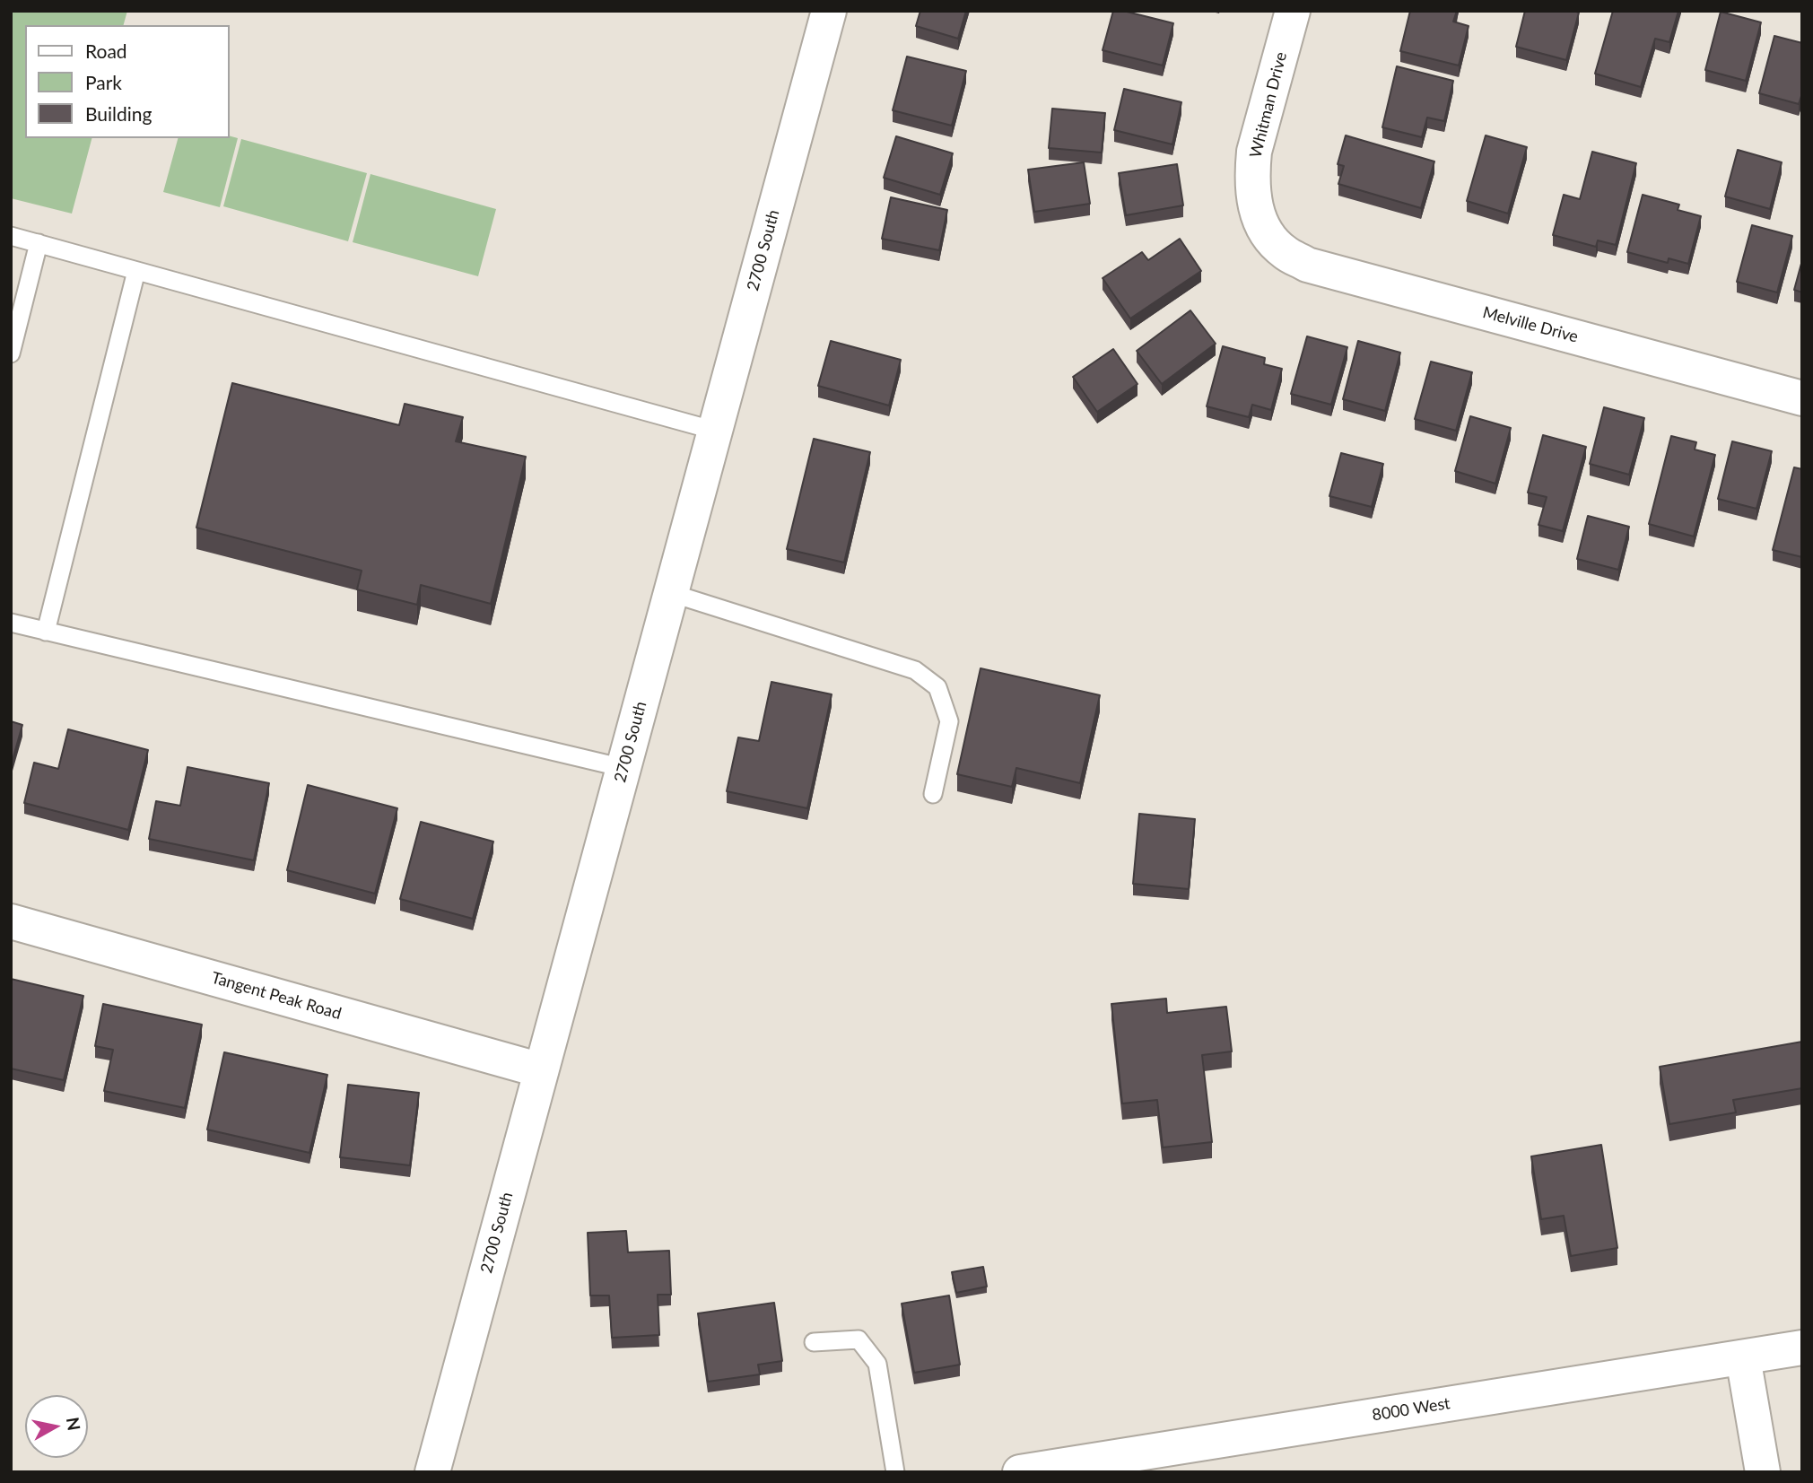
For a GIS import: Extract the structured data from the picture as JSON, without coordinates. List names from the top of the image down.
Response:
{
  "streets": {
    "street": [
      "Whitman Drive",
      "2700 South",
      "Melville Drive",
      "Tangent Peak Road",
      "8000 West"
    ]
  },
  "crossings": [
    ["Whitman Drive", "Melville Drive"],
    ["2700 South", "Tangent Peak Road"]
  ],
  "legend": ["Road", "Park", "Building"],
  "north": "right"
}
